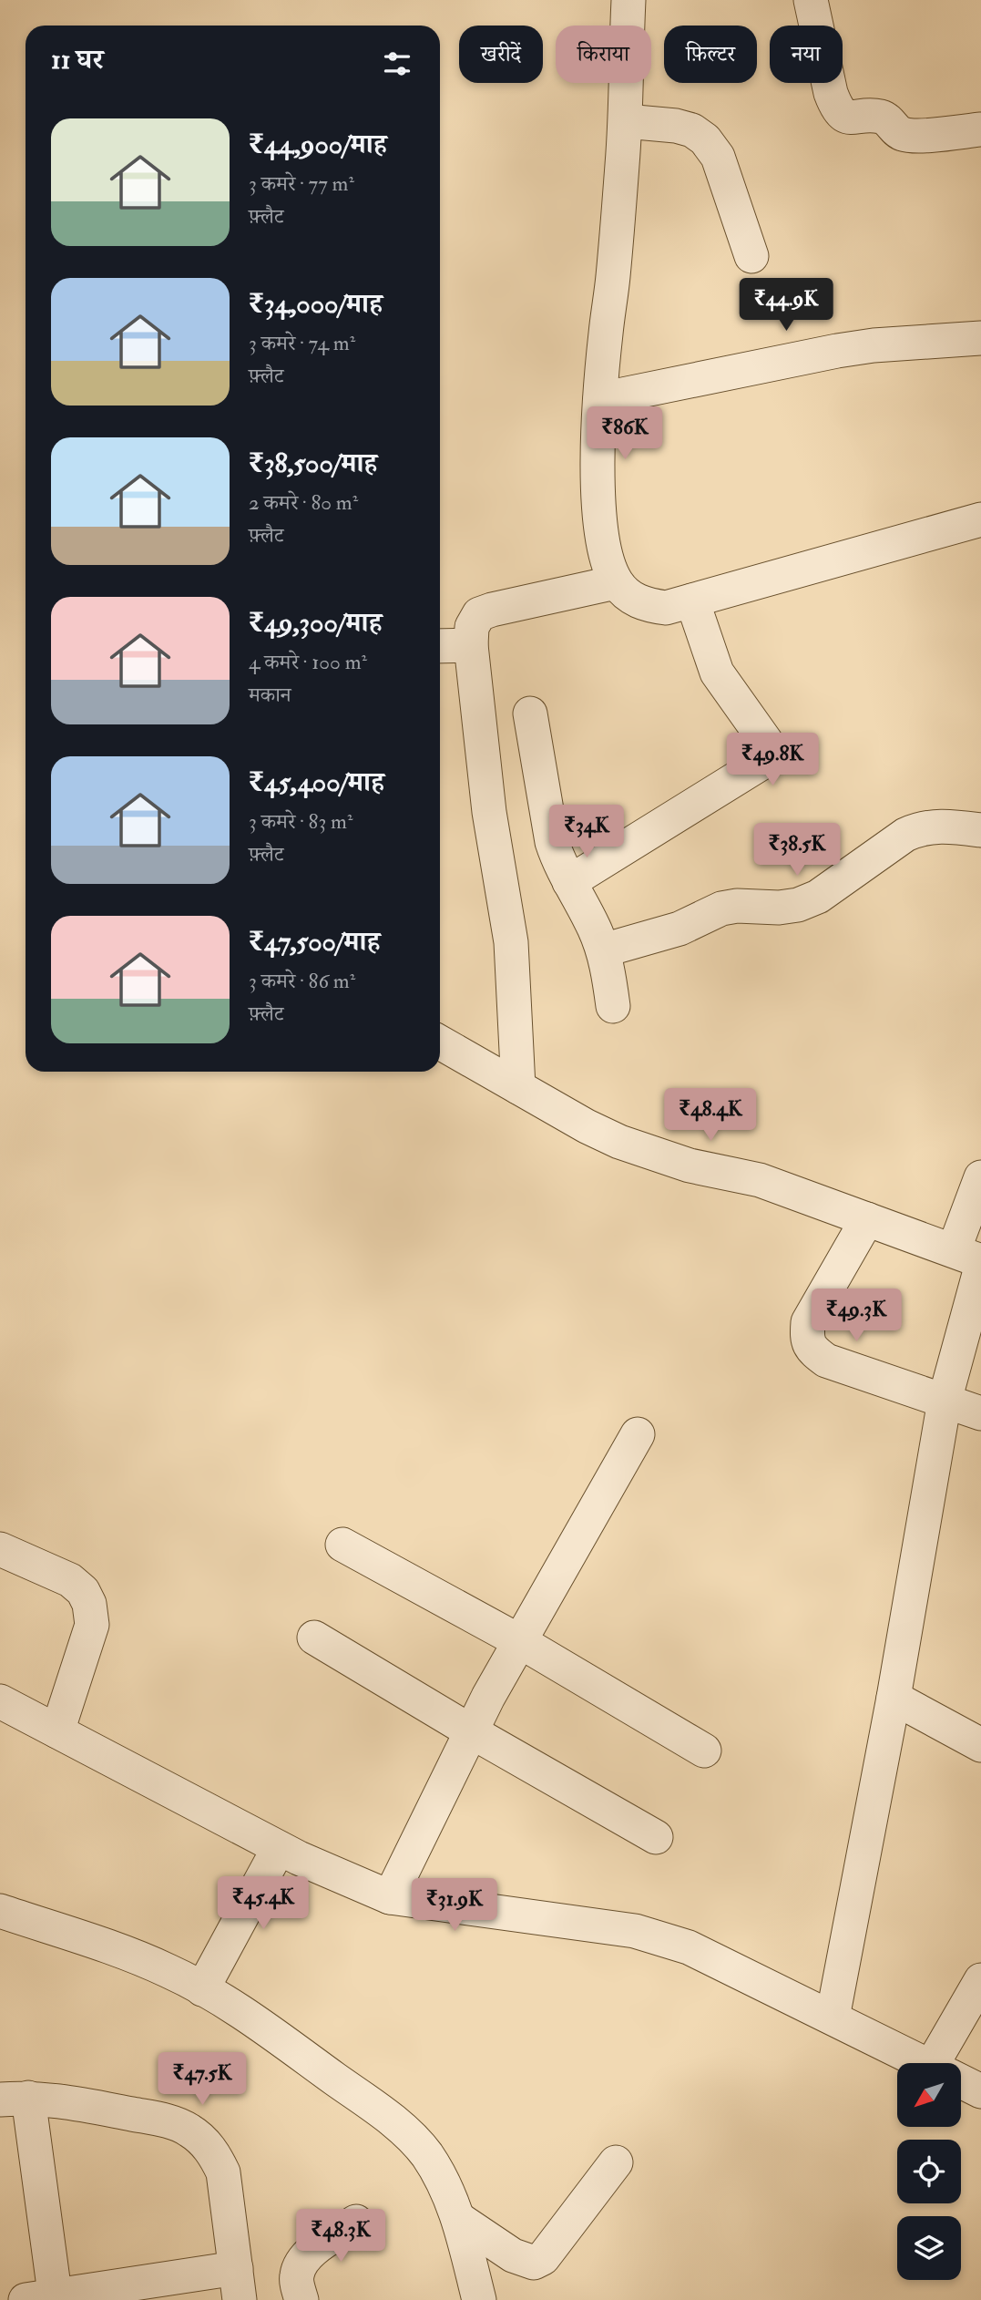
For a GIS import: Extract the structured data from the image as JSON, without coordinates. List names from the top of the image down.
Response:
{
  "north": "bottom left",
  "page": {
    "chip": [
      "खरीदें",
      "किराया",
      "फ़िल्टर",
      "नया"
    ],
    "heading": "11 घर",
    "list": [
      {
        "name": "₹44,900/माह",
        "note": "3 कमरे · 77 m² · फ़्लैट"
      },
      {
        "name": "₹34,000/माह",
        "note": "3 कमरे · 74 m² · फ़्लैट"
      },
      {
        "name": "₹38,500/माह",
        "note": "2 कमरे · 80 m² · फ़्लैट"
      },
      {
        "name": "₹49,300/माह",
        "note": "4 कमरे · 100 m² · मकान"
      },
      {
        "name": "₹45,400/माह",
        "note": "3 कमरे · 83 m² · फ़्लैट"
      },
      {
        "name": "₹47,500/माह",
        "note": "3 कमरे · 86 m² · फ़्लैट"
      }
    ],
    "price": [
      "₹44.9K",
      "₹86K",
      "₹49.8K",
      "₹34K",
      "₹38.5K",
      "₹48.4K",
      "₹49.3K",
      "₹45.4K",
      "₹31.9K",
      "₹47.5K",
      "₹48.3K"
    ]
  }
}
